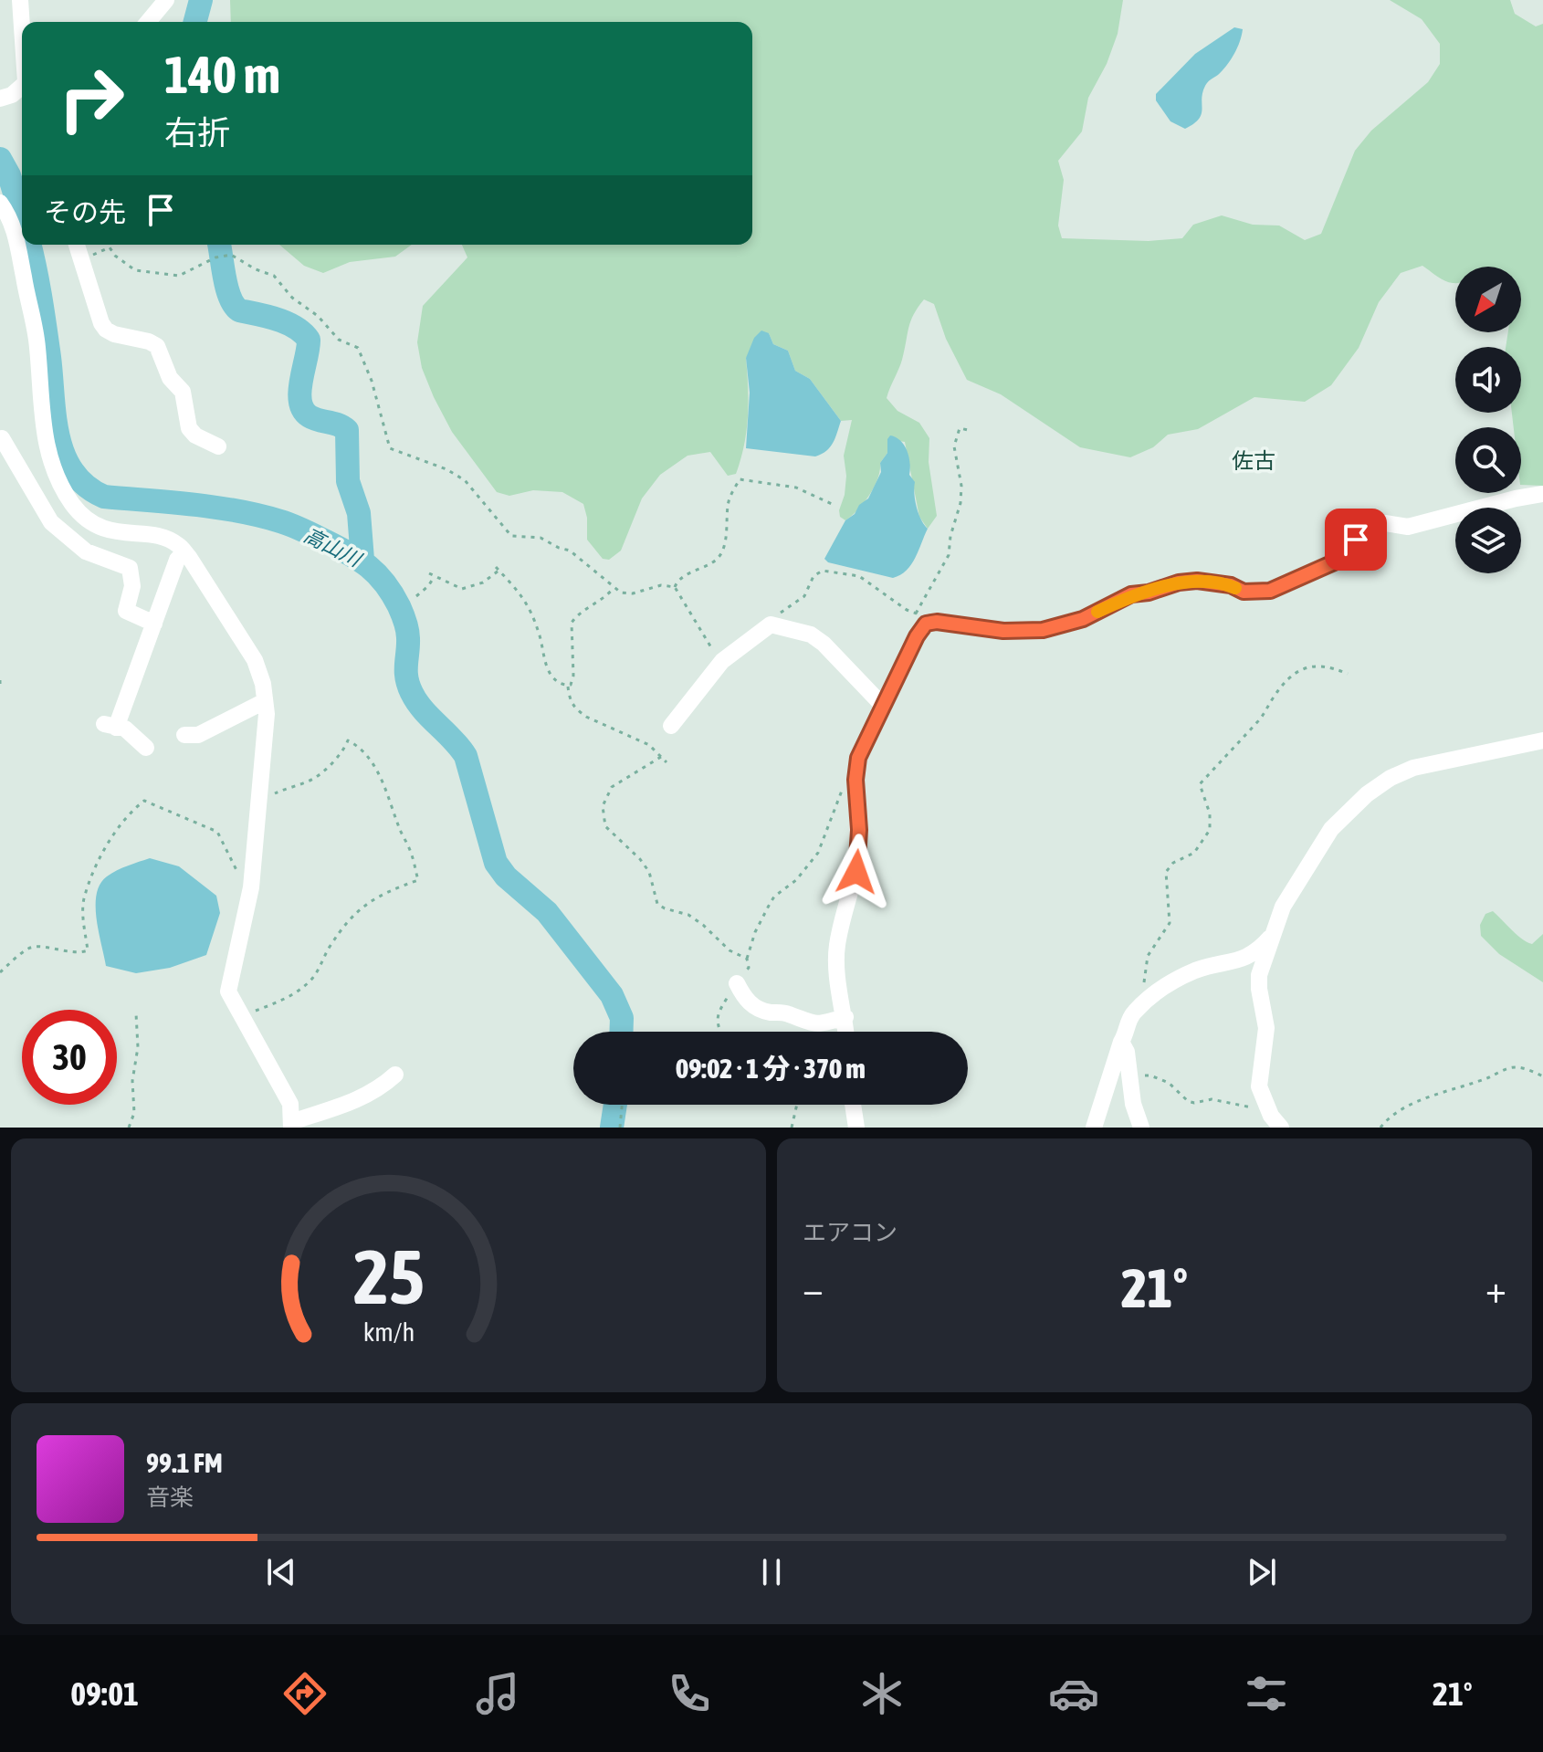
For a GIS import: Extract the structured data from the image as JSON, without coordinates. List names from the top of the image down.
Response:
{
  "districts": ["佐古"],
  "water": ["高山川"],
  "north": "bottom left",
  "page": {
    "turn": ["140 m", "右折"],
    "then": "その先",
    "limit": "30",
    "trip": "09:02 · 1 分 · 370 m",
    "tile": "エアコン",
    "heat": ["−", "21°", "+"],
    "song": ["99.1 FM", "音楽"],
    "tabs": ["09:01", "21°"],
    "gauge": ["25", "km/h"]
  }
}
